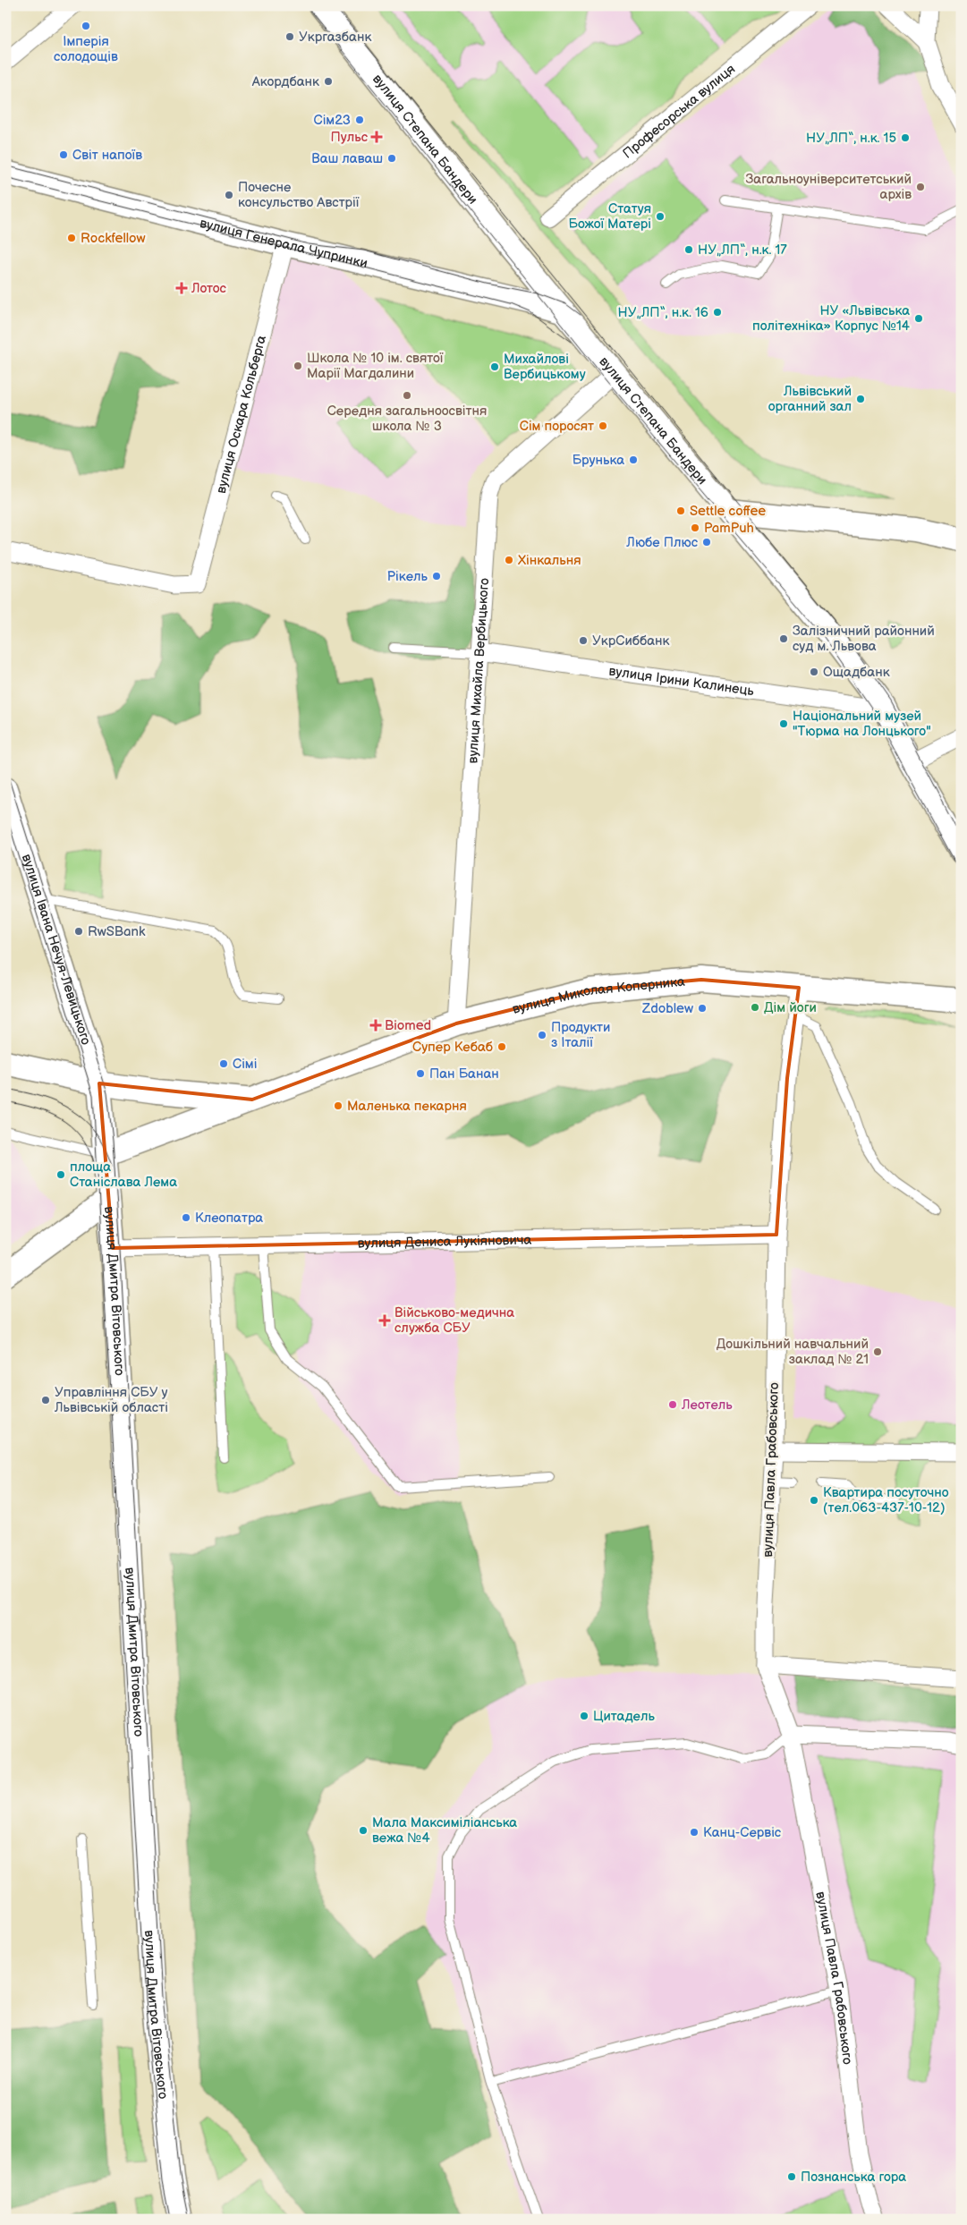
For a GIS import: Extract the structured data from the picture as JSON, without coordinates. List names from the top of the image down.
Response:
{
  "streets": {
    "main road": [
      "вулиця Степана Бандери",
      "вулиця Генерала Чупринки",
      "вулиця Івана Нечуя-Левицького",
      "вулиця Миколая Коперника",
      "вулиця Дмитра Вітовського"
    ],
    "street": [
      "Професорська вулиця",
      "вулиця Оскара Кольберга",
      "вулиця Михайла Вербицького",
      "вулиця Ірини Калинець",
      "вулиця Дениса Лукіяновича",
      "вулиця Павла Грабовського"
    ]
  },
  "crossings": [
    ["вулиця Степана Бандери", "вулиця Генерала Чупринки"],
    ["вулиця Степана Бандери", "вулиця Михайла Вербицького"],
    ["вулиця Степана Бандери", "вулиця Ірини Калинець"],
    ["вулиця Генерала Чупринки", "вулиця Оскара Кольберга"],
    ["вулиця Михайла Вербицького", "вулиця Ірини Калинець"],
    ["вулиця Михайла Вербицького", "вулиця Миколая Коперника"],
    ["вулиця Івана Нечуя-Левицького", "вулиця Миколая Коперника"],
    ["вулиця Івана Нечуя-Левицького", "вулиця Дмитра Вітовського"],
    ["вулиця Миколая Коперника", "вулиця Дмитра Вітовського"],
    ["вулиця Миколая Коперника", "вулиця Павла Грабовського"],
    ["вулиця Дениса Лукіяновича", "вулиця Дмитра Вітовського"],
    ["вулиця Дениса Лукіяновича", "вулиця Павла Грабовського"]
  ],
  "places": {
    "other": [
      "Імперія солодощів",
      "Укргазбанк",
      "Акордбанк",
      "Сім23",
      "НУ„ЛП“, н.к. 15",
      "Світ напоїв",
      "Ваш лаваш",
      "Загальноуніверситетський архів",
      "Почесне консульство Австрії",
      "Статуя Божої Матері",
      "Rockfellow",
      "НУ„ЛП“, н.к. 17",
      "НУ„ЛП“, н.к. 16",
      "НУ «Львівська політехніка» Корпус №14",
      "Школа № 10 ім. святої Марії Магдалини",
      "Михайлові Вербицькому",
      "Середня загальноосвітня школа № 3",
      "Львівський органний зал",
      "Сім поросят",
      "Брунька",
      "Settle coffee",
      "PamPuh",
      "Любе Плюс",
      "Хінкальня",
      "Рікель",
      "Залізничний районний суд м. Львова",
      "УкрСиббанк",
      "Ощадбанк",
      "Національний музей \"Тюрма на Лонцького\"",
      "RwSBank",
      "Дім йоги",
      "Zdoblew",
      "Продукти з Італії",
      "Супер Кебаб",
      "Сімі",
      "Пан Банан",
      "Маленька пекарня",
      "площа Станіслава Лема",
      "Клеопатра",
      "Дошкільний навчальний заклад № 21",
      "Управління СБУ у Львівській області",
      "Леотель",
      "Квартира посуточно (тел.063-437-10-12)",
      "Цитадель",
      "Мала Максиміліанська вежа №4",
      "Канц-Сервіс",
      "Познанська гора"
    ],
    "health": [
      "Пульс",
      "Лотос",
      "Biomed",
      "Військово-медична служба СБУ"
    ]
  }
}
